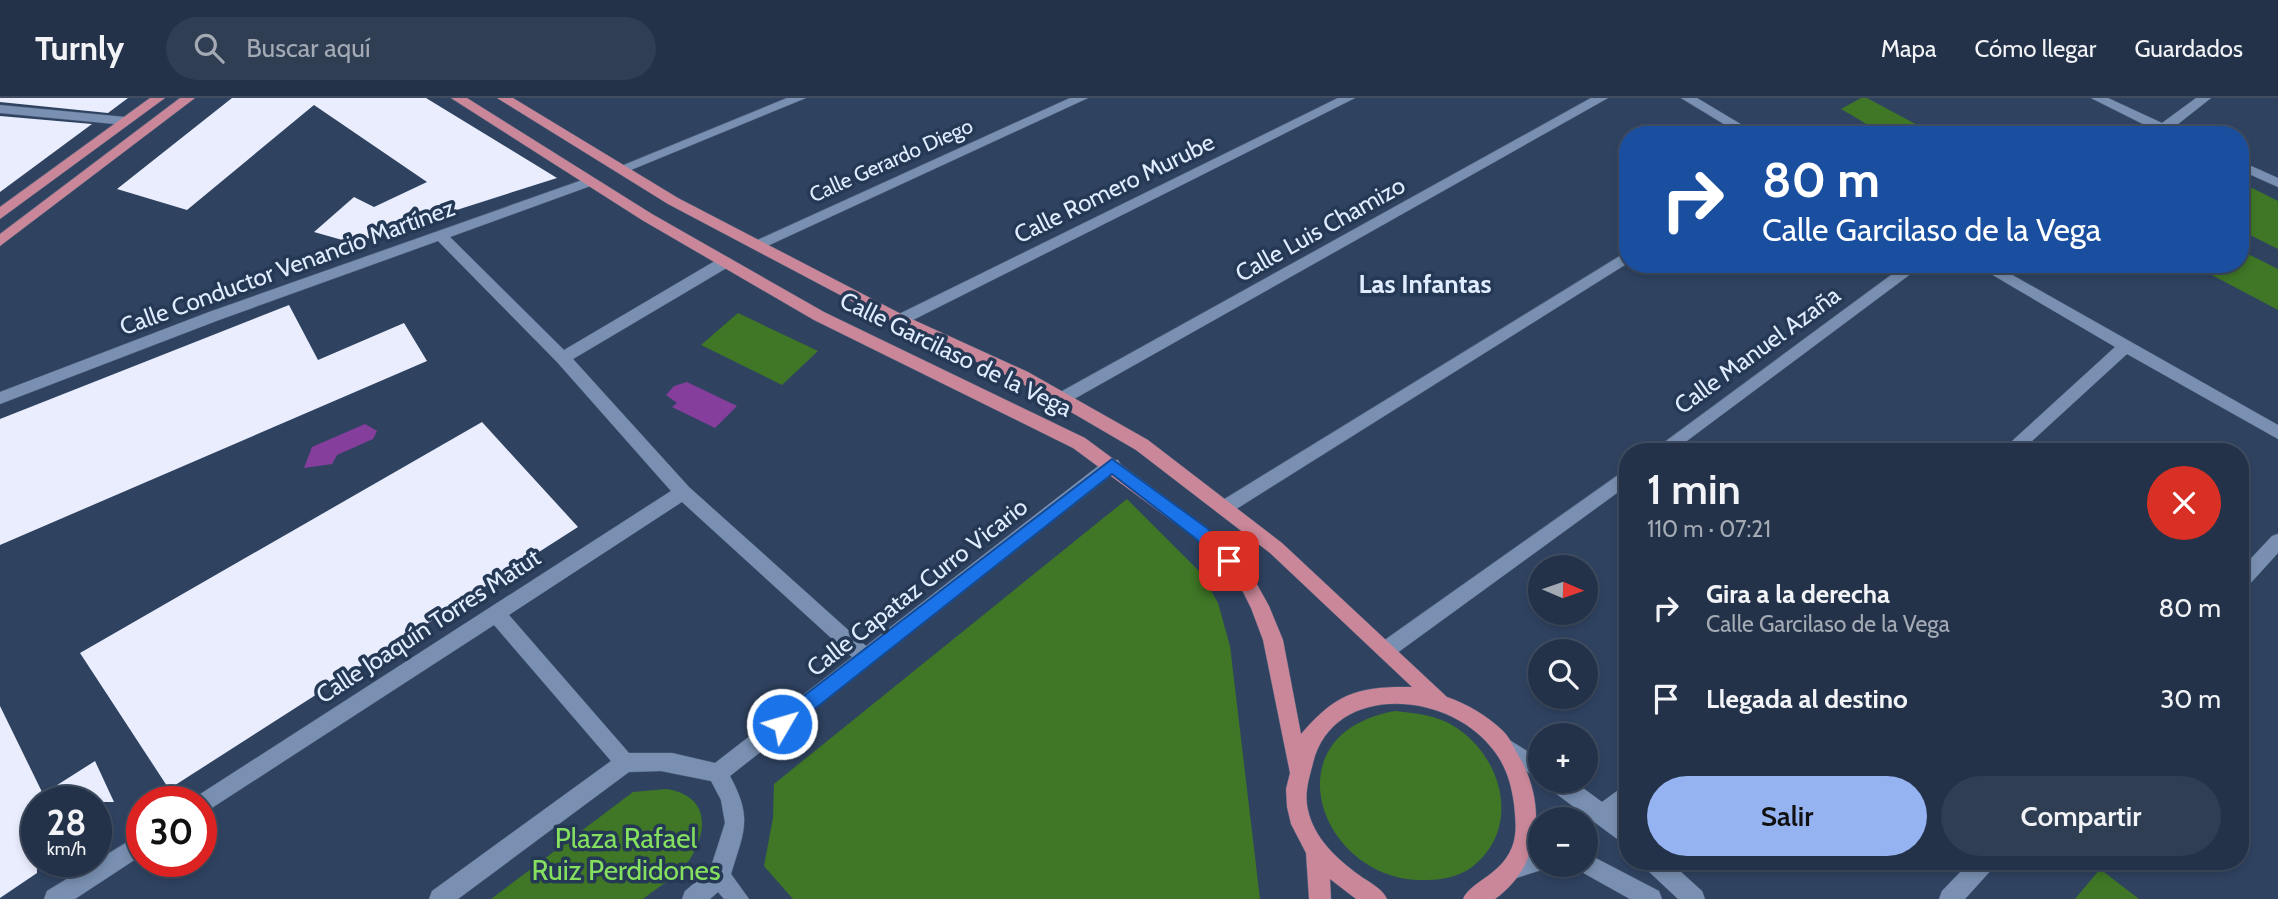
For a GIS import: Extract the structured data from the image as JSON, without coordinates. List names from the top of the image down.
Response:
{
  "streets": {
    "main road": ["Calle Garcilaso de la Vega"],
    "street": [
      "Calle Gerardo Diego",
      "Calle Romero Murube",
      "Calle Luis Chamizo",
      "Calle Conductor Venancio Martínez",
      "Calle Manuel Azaña",
      "Calle Capataz Curro Vicario",
      "Calle Joaquín Torres Matut"
    ]
  },
  "crossings": [
    ["Calle Gerardo Diego", "Calle Garcilaso de la Vega"],
    ["Calle Romero Murube", "Calle Garcilaso de la Vega"],
    ["Calle Luis Chamizo", "Calle Garcilaso de la Vega"],
    ["Calle Conductor Venancio Martínez", "Calle Garcilaso de la Vega"],
    ["Calle Garcilaso de la Vega", "Calle Capataz Curro Vicario"]
  ],
  "districts": ["Las Infantas"],
  "parks": ["Plaza Rafael Ruiz Perdidones"],
  "north": "right",
  "page": {
    "header": "Turnly",
    "search": "Buscar aquí",
    "nav": ["Mapa", "Cómo llegar", "Guardados"],
    "turn": ["80 m", "Calle Garcilaso de la Vega"],
    "heading": ["1 min", "110 m · 07:21"],
    "map_buttons": ["+", "−"],
    "list": [
      {
        "name": "Gira a la derecha",
        "note": "Calle Garcilaso de la Vega",
        "value": "80 m"
      },
      {
        "name": "Llegada al destino",
        "value": "30 m"
      }
    ],
    "buttons": ["Salir", "Compartir"],
    "speed": "28 km/h",
    "limit": "30"
  }
}
